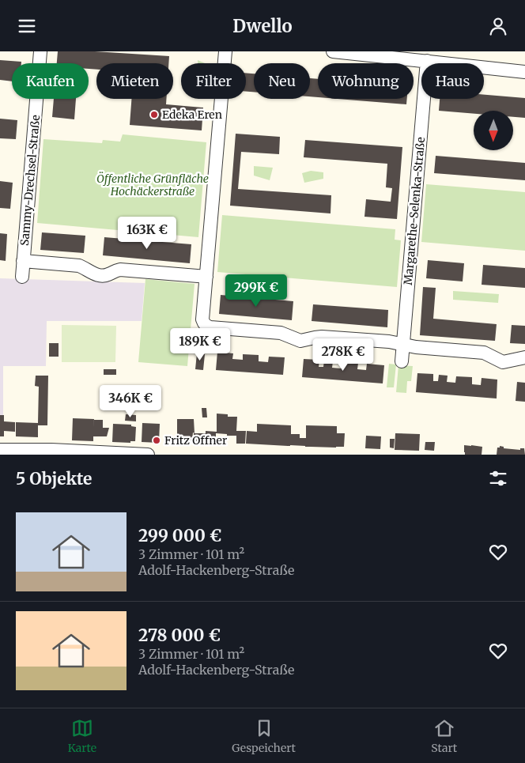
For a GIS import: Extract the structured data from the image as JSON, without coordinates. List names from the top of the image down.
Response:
{
  "streets": {
    "street": ["Sammy-Drechsel-Straße", "Margarethe-Selenka-Straße"]
  },
  "parks": ["Öffentliche Grünfläche Hochäckerstraße"],
  "places": ["Edeka Eren", "Fritz Offner"],
  "north": "bottom",
  "page": {
    "header": "Dwello",
    "chip": [
      "Kaufen",
      "Mieten",
      "Filter",
      "Neu",
      "Wohnung",
      "Haus"
    ],
    "price": [
      "163K €",
      "299K €",
      "189K €",
      "278K €",
      "346K €"
    ],
    "heading": "5 Objekte",
    "list": [
      {
        "name": "299 000 €",
        "note": "3 Zimmer · 101 m² · Adolf-Hackenberg-Straße"
      },
      {
        "name": "278 000 €",
        "note": "3 Zimmer · 101 m² · Adolf-Hackenberg-Straße"
      }
    ],
    "tabs": ["Karte", "Gespeichert", "Start"]
  }
}
